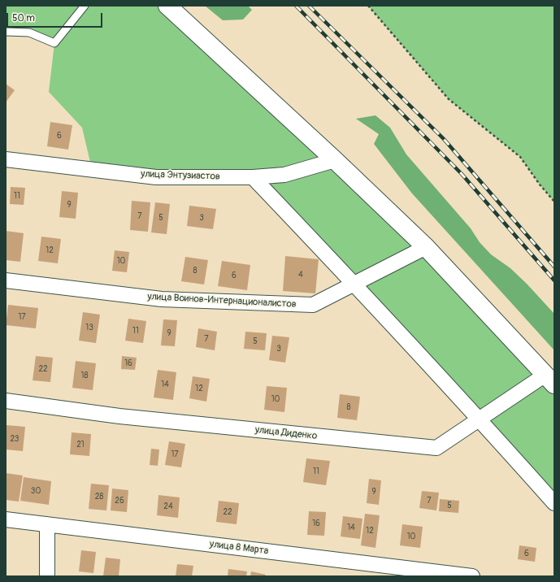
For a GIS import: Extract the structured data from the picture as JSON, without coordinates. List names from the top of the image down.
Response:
{
  "streets": {
    "street": [
      "улица Энтузиастов",
      "улица Воинов-Интернационалистов",
      "улица Диденко",
      "улица 8 Марта"
    ]
  },
  "house_numbers": [
    "6",
    "11",
    "9",
    "7",
    "5",
    "3",
    "12",
    "10",
    "8",
    "4",
    "6",
    "17",
    "13",
    "11",
    "9",
    "7",
    "5",
    "3",
    "16",
    "22",
    "18",
    "14",
    "12",
    "10",
    "8",
    "23",
    "21",
    "17",
    "11",
    "30",
    "9",
    "28",
    "26",
    "7",
    "5",
    "24",
    "22",
    "16",
    "14",
    "12",
    "10",
    "6"
  ],
  "scale_bar": "50 m"
}
